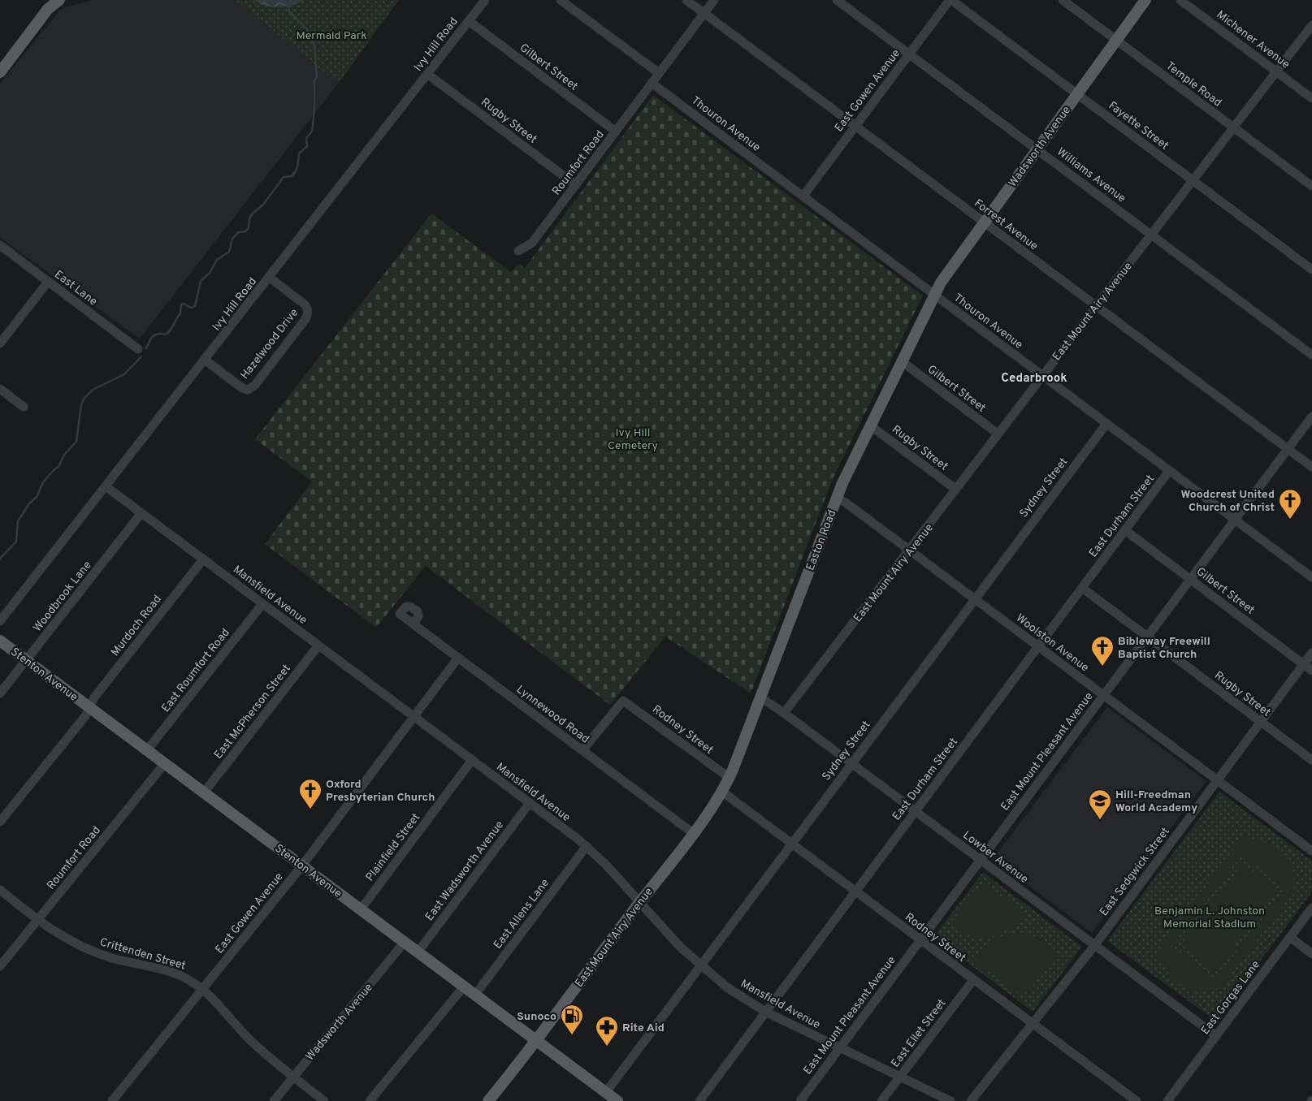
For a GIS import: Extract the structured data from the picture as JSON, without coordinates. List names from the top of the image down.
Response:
{
  "streets": {
    "main road": [
      "Wadsworth Avenue",
      "East Mount Airy Avenue",
      "Easton Road",
      "Stenton Avenue"
    ],
    "street": [
      "Michener Avenue",
      "Ivy Hill Road",
      "Gilbert Street",
      "Temple Road",
      "East Gowen Avenue",
      "Rugby Street",
      "Thouron Avenue",
      "Fayette Street",
      "Roumfort Road",
      "Williams Avenue",
      "Forrest Avenue",
      "East Lane",
      "Hazelwood Drive",
      "Sydney Street",
      "East Durham Street",
      "Mansfield Avenue",
      "Woodbrook Lane",
      "Murdoch Road",
      "Woolston Avenue",
      "East Roumfort Road",
      "East McPherson Street",
      "Lynnewood Road",
      "Rodney Street",
      "East Mount Pleasant Avenue",
      "Plainfield Street",
      "Lowber Avenue",
      "East Wadsworth Avenue",
      "East Sedgwick Street",
      "East Allens Lane",
      "Crittenden Street",
      "East Gorgas Lane",
      "East Ellet Street"
    ]
  },
  "crossings": [
    ["Michener Avenue", "East Mount Airy Avenue"],
    ["Ivy Hill Road", "Gilbert Street"],
    ["Ivy Hill Road", "Rugby Street"],
    ["Ivy Hill Road", "Hazelwood Drive"],
    ["Ivy Hill Road", "Mansfield Avenue"],
    ["Gilbert Street", "Roumfort Road"],
    ["Gilbert Street", "East Mount Airy Avenue"],
    ["Gilbert Street", "East Durham Street"],
    ["Gilbert Street", "Easton Road"],
    ["Gilbert Street", "East Mount Pleasant Avenue"],
    ["Gilbert Street", "East Sedgwick Street"],
    ["Temple Road", "Wadsworth Avenue"],
    ["Temple Road", "East Mount Airy Avenue"],
    ["East Gowen Avenue", "Thouron Avenue"],
    ["East Gowen Avenue", "Fayette Street"],
    ["East Gowen Avenue", "Williams Avenue"],
    ["East Gowen Avenue", "Forrest Avenue"],
    ["East Gowen Avenue", "Mansfield Avenue"],
    ["East Gowen Avenue", "Stenton Avenue"],
    ["East Gowen Avenue", "Lynnewood Road"],
    ["East Gowen Avenue", "Crittenden Street"],
    ["Rugby Street", "Roumfort Road"],
    ["Rugby Street", "East Mount Airy Avenue"],
    ["Rugby Street", "East Durham Street"],
    ["Rugby Street", "Easton Road"],
    ["Rugby Street", "East Mount Pleasant Avenue"],
    ["Rugby Street", "East Sedgwick Street"],
    ["Thouron Avenue", "Wadsworth Avenue"],
    ["Thouron Avenue", "Roumfort Road"],
    ["Thouron Avenue", "East Mount Airy Avenue"],
    ["Thouron Avenue", "Sydney Street"],
    ["Thouron Avenue", "East Durham Street"],
    ["Thouron Avenue", "Easton Road"],
    ["Thouron Avenue", "East Mount Pleasant Avenue"],
    ["Fayette Street", "Wadsworth Avenue"],
    ["Fayette Street", "East Mount Airy Avenue"],
    ["Wadsworth Avenue", "Williams Avenue"],
    ["Wadsworth Avenue", "Forrest Avenue"],
    ["Wadsworth Avenue", "Easton Road"],
    ["Wadsworth Avenue", "Stenton Avenue"],
    ["Wadsworth Avenue", "Crittenden Street"],
    ["Roumfort Road", "Stenton Avenue"],
    ["Roumfort Road", "Crittenden Street"],
    ["Williams Avenue", "East Mount Airy Avenue"],
    ["Forrest Avenue", "East Mount Airy Avenue"],
    ["Forrest Avenue", "East Mount Pleasant Avenue"],
    ["East Mount Airy Avenue", "Easton Road"],
    ["East Mount Airy Avenue", "Mansfield Avenue"],
    ["East Mount Airy Avenue", "Woolston Avenue"],
    ["East Mount Airy Avenue", "Stenton Avenue"],
    ["East Mount Airy Avenue", "Lynnewood Road"],
    ["East Mount Airy Avenue", "Rodney Street"],
    ["East Mount Airy Avenue", "Lowber Avenue"],
    ["Sydney Street", "Mansfield Avenue"],
    ["Sydney Street", "Woolston Avenue"],
    ["Sydney Street", "Stenton Avenue"],
    ["Sydney Street", "Rodney Street"],
    ["Sydney Street", "Lowber Avenue"],
    ["East Durham Street", "Mansfield Avenue"],
    ["East Durham Street", "Woolston Avenue"],
    ["East Durham Street", "Rodney Street"],
    ["East Durham Street", "Lowber Avenue"],
    ["Easton Road", "Woolston Avenue"],
    ["Easton Road", "Rodney Street"],
    ["Easton Road", "Lowber Avenue"],
    ["Mansfield Avenue", "Woodbrook Lane"],
    ["Mansfield Avenue", "Murdoch Road"],
    ["Mansfield Avenue", "East Roumfort Road"],
    ["Mansfield Avenue", "East McPherson Street"],
    ["Mansfield Avenue", "East Mount Pleasant Avenue"],
    ["Mansfield Avenue", "Plainfield Street"],
    ["Mansfield Avenue", "East Wadsworth Avenue"],
    ["Mansfield Avenue", "East Allens Lane"],
    ["Mansfield Avenue", "East Ellet Street"],
    ["Woodbrook Lane", "Stenton Avenue"],
    ["Murdoch Road", "Stenton Avenue"],
    ["Woolston Avenue", "East Mount Pleasant Avenue"],
    ["Woolston Avenue", "East Sedgwick Street"],
    ["East Roumfort Road", "Stenton Avenue"],
    ["Stenton Avenue", "East McPherson Street"],
    ["Stenton Avenue", "Plainfield Street"],
    ["Stenton Avenue", "East Wadsworth Avenue"],
    ["Stenton Avenue", "East Allens Lane"],
    ["Lynnewood Road", "Rodney Street"],
    ["Rodney Street", "East Mount Pleasant Avenue"],
    ["Rodney Street", "East Sedgwick Street"],
    ["Rodney Street", "East Ellet Street"],
    ["East Mount Pleasant Avenue", "Lowber Avenue"],
    ["Lowber Avenue", "East Sedgwick Street"],
    ["Lowber Avenue", "East Gorgas Lane"]
  ],
  "districts": ["Cedarbrook"],
  "parks": ["Mermaid Park", "Ivy Hill Cemetery", "Benjamin L. Johnston Memorial Stadium"],
  "places": {
    "church": ["Woodcrest United Church of Christ", "Bibleway Freewill Baptist Church", "Oxford Presbyterian Church"],
    "school or university": ["Hill-Freedman World Academy"],
    "fuel station": ["Sunoco"],
    "pharmacy": ["Rite Aid"]
  }
}
